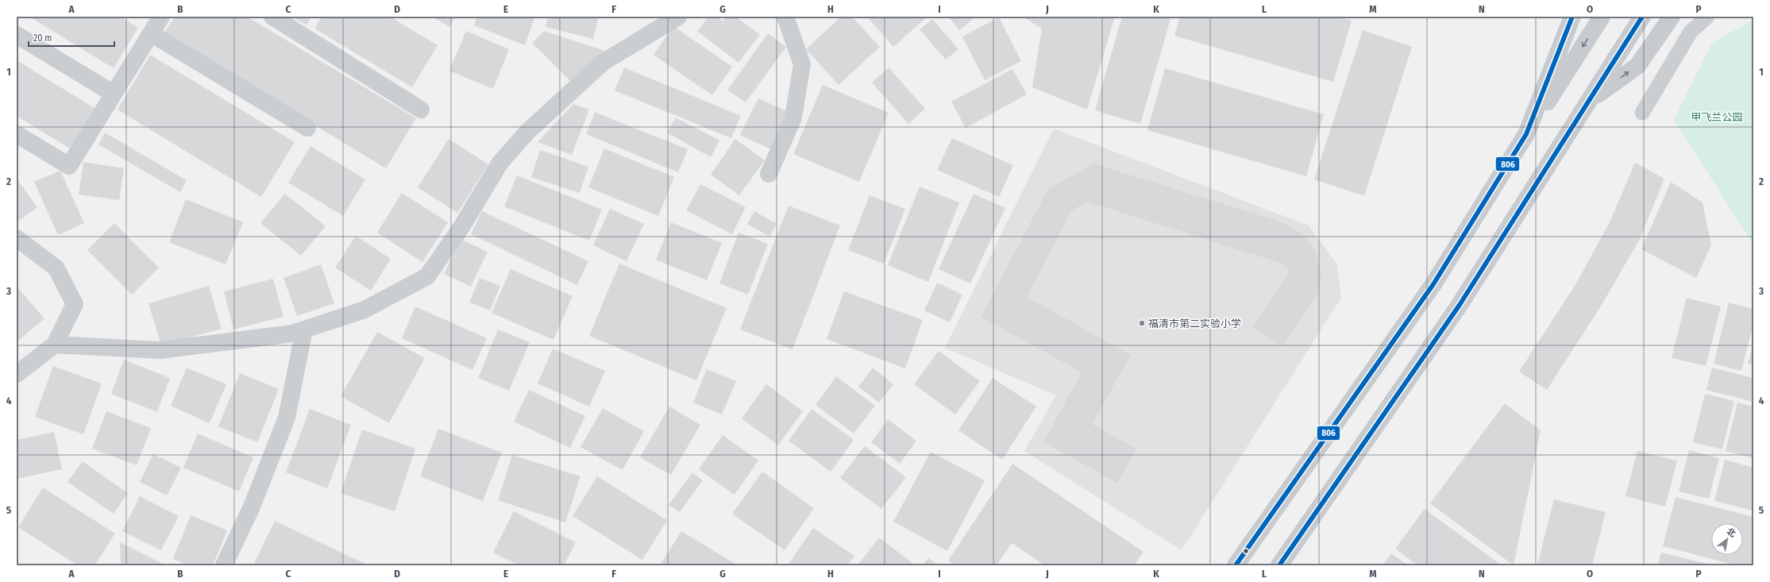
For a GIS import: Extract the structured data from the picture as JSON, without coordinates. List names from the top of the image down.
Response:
{
  "parks": ["甲飞兰公园"],
  "places": ["福清市第二实验小学"],
  "lines": ["transit line 806"],
  "scale_bar": "20 m",
  "north": "top right",
  "grid": {
    "columns": [
      "A",
      "B",
      "C",
      "D",
      "E",
      "F",
      "G",
      "H",
      "I",
      "J",
      "K",
      "L",
      "M",
      "N",
      "O",
      "P"
    ],
    "rows": [
      "1",
      "2",
      "3",
      "4",
      "5"
    ]
  }
}
